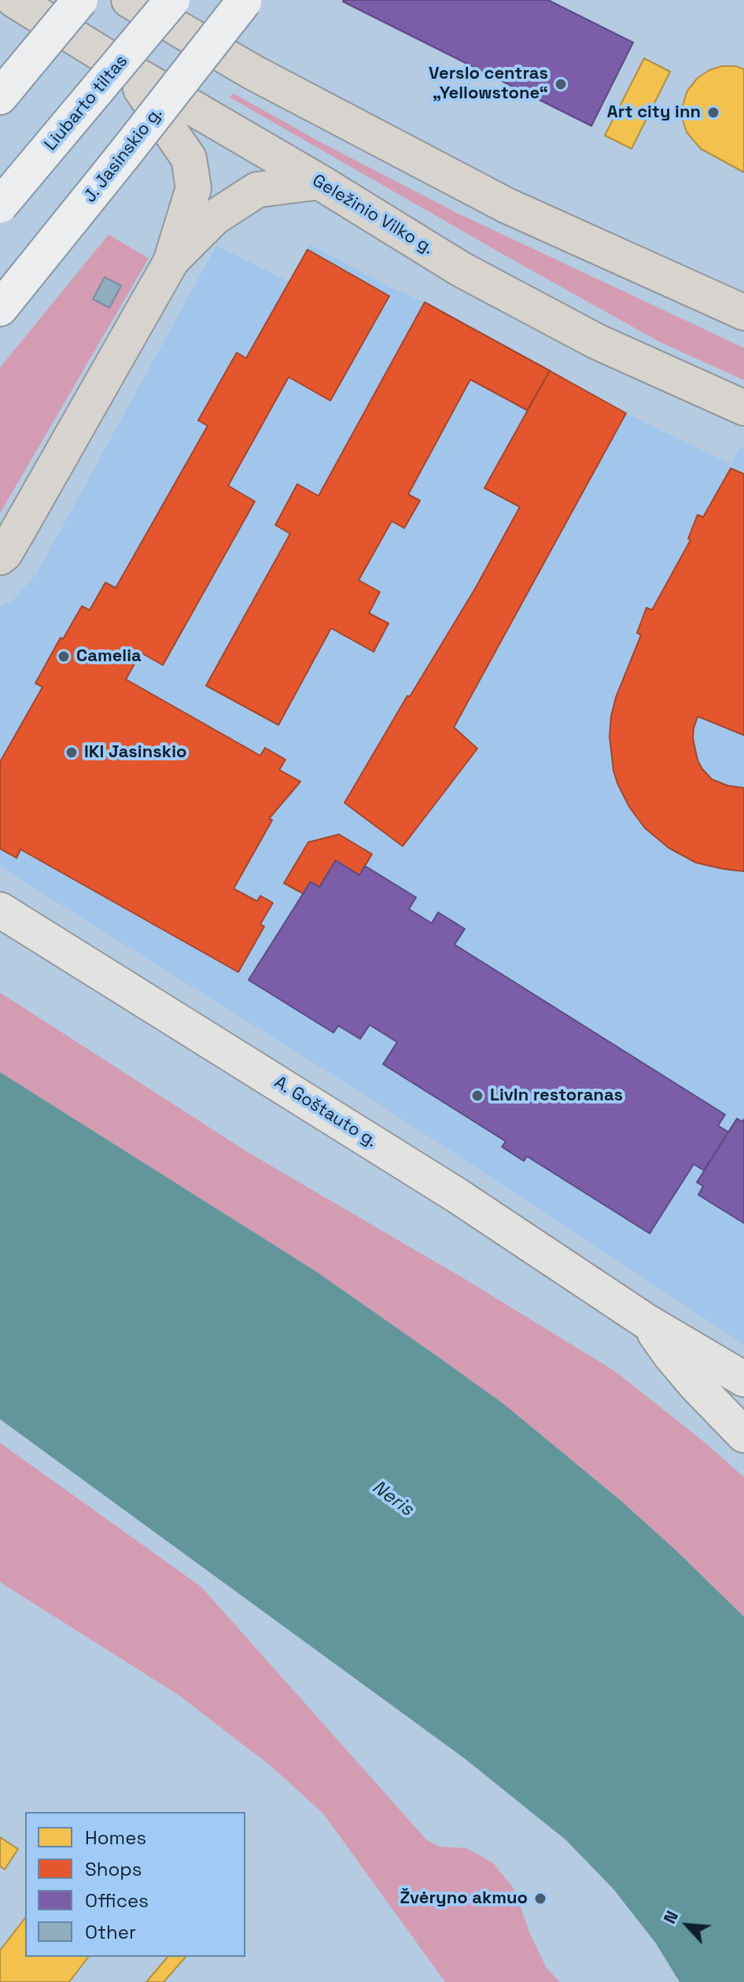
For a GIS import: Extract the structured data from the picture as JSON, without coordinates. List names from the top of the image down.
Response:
{
  "streets": {
    "highway": ["Geležinio Vilko g."],
    "main road": ["Liubarto tiltas", "J. Jasinskio g.", "A. Goštauto g."]
  },
  "water": ["Neris"],
  "places": [
    "Verslo centras „Yellowstone“",
    "Art city inn",
    "Camelia",
    "IKI Jasinskio",
    "LivIn restoranas",
    "Žvėryno akmuo"
  ],
  "legend": [
    "Homes",
    "Shops",
    "Offices",
    "Other"
  ],
  "north": "top left"
}
